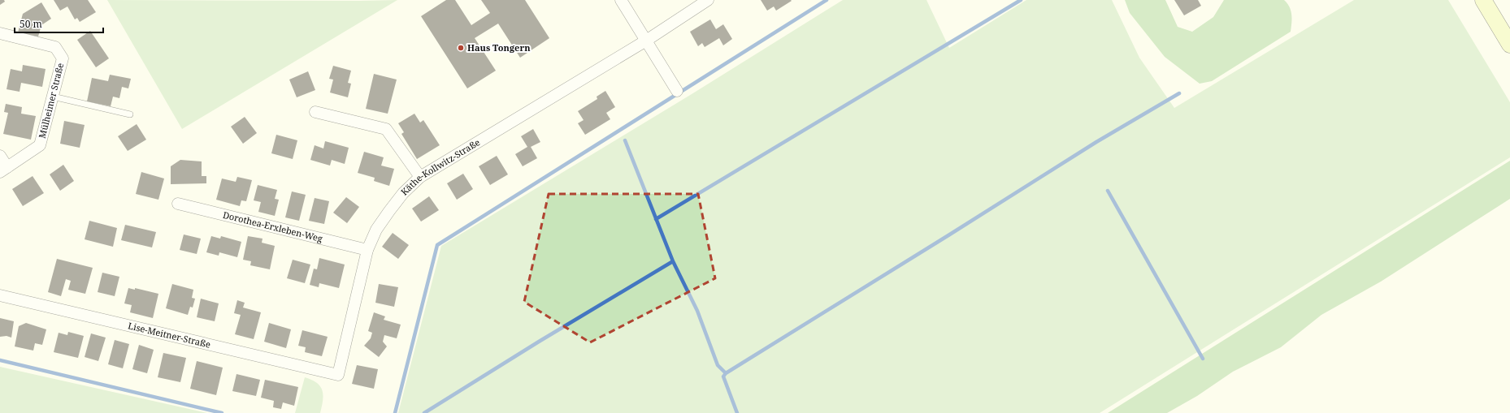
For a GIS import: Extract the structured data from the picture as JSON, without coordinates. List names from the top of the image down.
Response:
{
  "streets": {
    "street": [
      "Mülheimer Straße",
      "Käthe-Kollwitz-Straße",
      "Dorothea-Erxleben-Weg",
      "Lise-Meitner-Straße"
    ]
  },
  "crossings": [
    ["Käthe-Kollwitz-Straße", "Dorothea-Erxleben-Weg"],
    ["Käthe-Kollwitz-Straße", "Lise-Meitner-Straße"]
  ],
  "places": ["Haus Tongern"],
  "scale_bar": "50 m"
}
